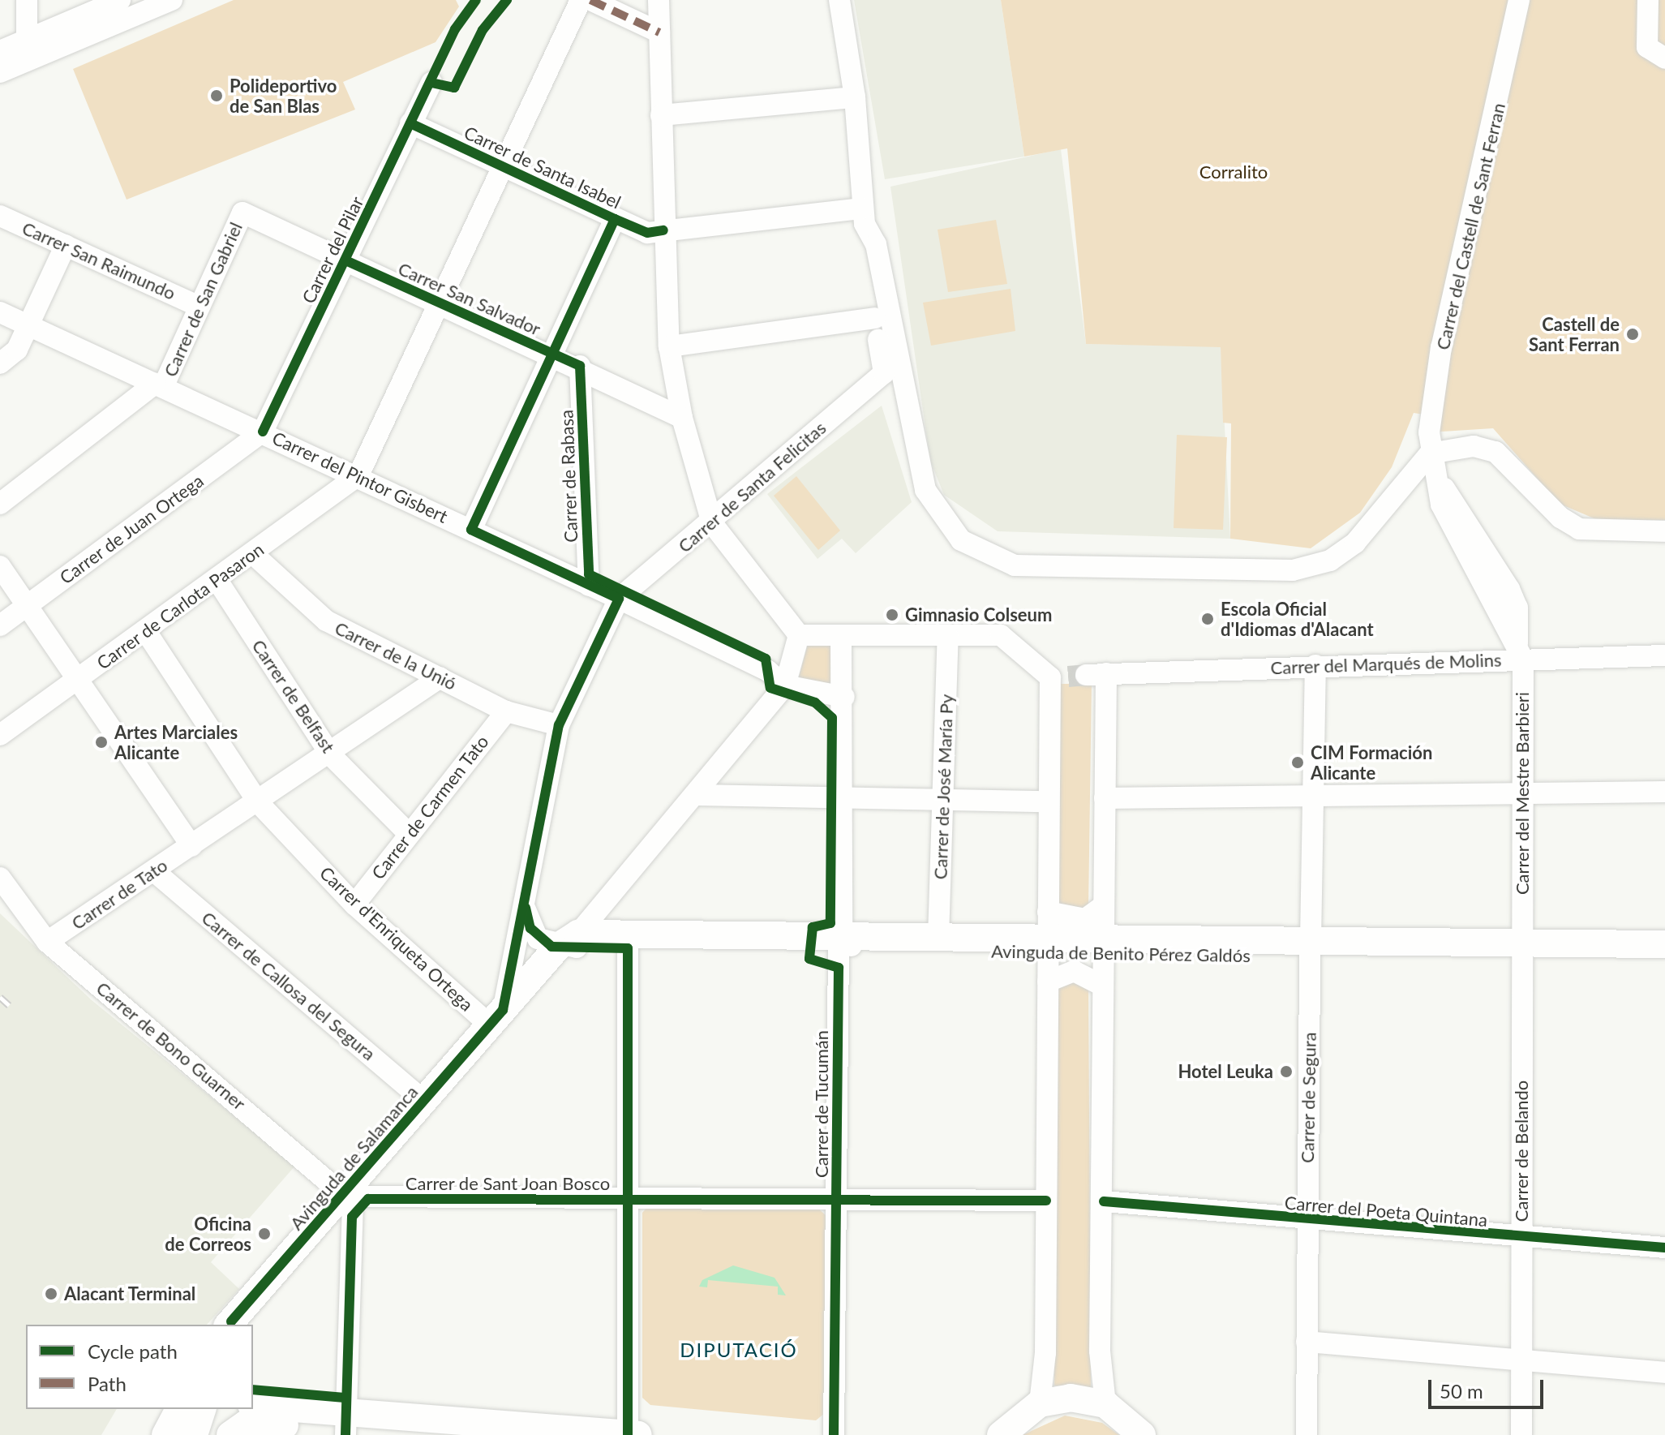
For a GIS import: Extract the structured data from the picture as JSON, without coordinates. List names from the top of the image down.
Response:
{
  "streets": {
    "main road": ["Avinguda de Benito Pérez Galdós", "Avinguda de Salamanca"],
    "street": [
      "Carrer de Santa Isabel",
      "Carrer del Castell de Sant Ferran",
      "Carrer del Pilar",
      "Carrer San Raimundo",
      "Carrer San Salvador",
      "Carrer de San Gabriel",
      "Carrer de Rabasa",
      "Carrer del Pintor Gisbert",
      "Carrer de Santa Felicitas",
      "Carrer de Juan Ortega",
      "Carrer de Carlota Pasaron",
      "Carrer de la Unió",
      "Carrer del Marqués de Molins",
      "Carrer de Belfast",
      "Carrer de José María Py",
      "Carrer del Mestre Barbieri",
      "Carrer de Carmen Tato",
      "Carrer de Tato",
      "Carrer d'Enriqueta Ortega",
      "Carrer de Callosa del Segura",
      "Carrer de Bono Guarner",
      "Carrer de Segura",
      "Carrer de Tucumán",
      "Carrer de Belando",
      "Carrer de Sant Joan Bosco",
      "Carrer del Poeta Quintana"
    ]
  },
  "crossings": [
    ["Carrer de Santa Isabel", "Carrer del Pilar"],
    ["Carrer del Castell de Sant Ferran", "Carrer del Mestre Barbieri"],
    ["Carrer del Pilar", "Carrer San Salvador"],
    ["Carrer del Pilar", "Carrer del Pintor Gisbert"],
    ["Carrer del Pilar", "Carrer de Juan Ortega"],
    ["Carrer San Raimundo", "Carrer de San Gabriel"],
    ["Carrer San Salvador", "Carrer de San Gabriel"],
    ["Carrer San Salvador", "Carrer de Rabasa"],
    ["Carrer de San Gabriel", "Carrer del Pintor Gisbert"],
    ["Carrer de Rabasa", "Carrer del Pintor Gisbert"],
    ["Carrer del Pintor Gisbert", "Carrer de Santa Felicitas"],
    ["Carrer del Pintor Gisbert", "Carrer de Juan Ortega"],
    ["Carrer del Pintor Gisbert", "Carrer de Carlota Pasaron"],
    ["Carrer del Pintor Gisbert", "Avinguda de Salamanca"],
    ["Carrer de Carlota Pasaron", "Carrer de la Unió"],
    ["Carrer de Carlota Pasaron", "Carrer de Belfast"],
    ["Carrer de Carlota Pasaron", "Carrer d'Enriqueta Ortega"],
    ["Carrer de la Unió", "Carrer de Carmen Tato"],
    ["Carrer de la Unió", "Carrer de Tato"],
    ["Carrer del Marqués de Molins", "Carrer del Mestre Barbieri"],
    ["Carrer del Marqués de Molins", "Carrer de Segura"],
    ["Carrer de Belfast", "Carrer de Carmen Tato"],
    ["Carrer de Belfast", "Carrer de Tato"],
    ["Carrer de José María Py", "Avinguda de Benito Pérez Galdós"],
    ["Carrer del Mestre Barbieri", "Avinguda de Benito Pérez Galdós"],
    ["Carrer del Mestre Barbieri", "Carrer de Belando"],
    ["Carrer de Carmen Tato", "Carrer d'Enriqueta Ortega"],
    ["Carrer de Tato", "Carrer d'Enriqueta Ortega"],
    ["Carrer de Tato", "Carrer de Callosa del Segura"],
    ["Carrer de Tato", "Carrer de Bono Guarner"],
    ["Carrer d'Enriqueta Ortega", "Avinguda de Salamanca"],
    ["Avinguda de Benito Pérez Galdós", "Carrer de Segura"],
    ["Avinguda de Benito Pérez Galdós", "Carrer de Tucumán"],
    ["Avinguda de Benito Pérez Galdós", "Carrer de Belando"],
    ["Avinguda de Benito Pérez Galdós", "Avinguda de Salamanca"],
    ["Carrer de Callosa del Segura", "Avinguda de Salamanca"],
    ["Carrer de Bono Guarner", "Avinguda de Salamanca"],
    ["Carrer de Bono Guarner", "Carrer de Sant Joan Bosco"],
    ["Carrer de Segura", "Carrer del Poeta Quintana"],
    ["Carrer de Tucumán", "Carrer de Sant Joan Bosco"],
    ["Carrer de Belando", "Carrer del Poeta Quintana"],
    ["Avinguda de Salamanca", "Carrer de Sant Joan Bosco"]
  ],
  "districts": ["DIPUTACIÓ"],
  "parks": ["Corralito"],
  "places": [
    "Polideportivo de San Blas",
    "Castell de Sant Ferran",
    "Gimnasio Colseum",
    "Escola Oficial d'Idiomas d'Alacant",
    "Artes Marciales Alicante",
    "CIM Formación Alicante",
    "Hotel Leuka",
    "Oficina de Correos",
    "Alacant Terminal"
  ],
  "legend": ["Cycle path", "Path"],
  "scale_bar": "50 m"
}
